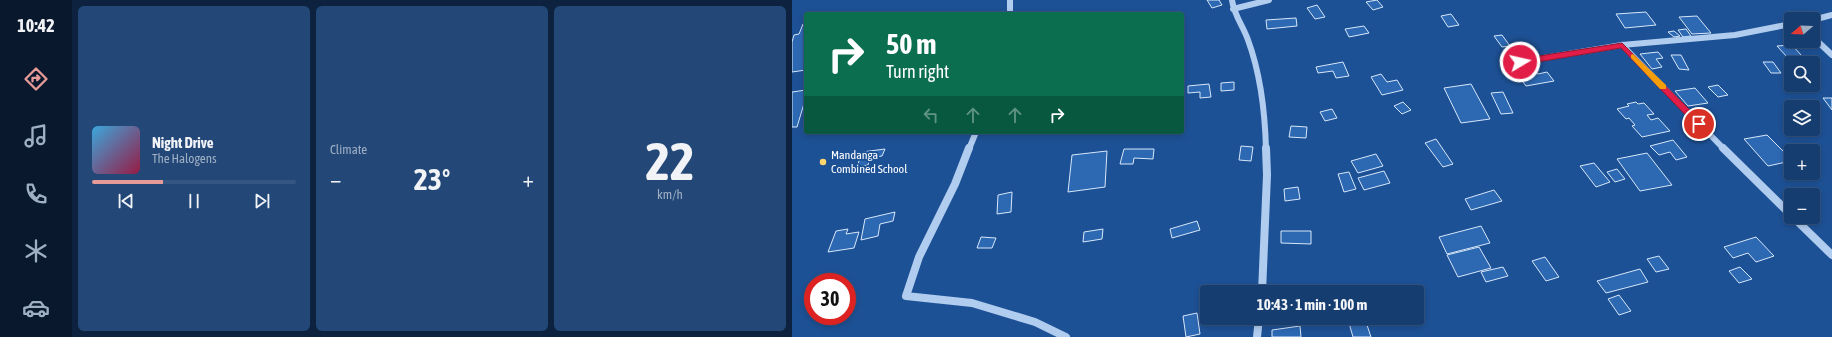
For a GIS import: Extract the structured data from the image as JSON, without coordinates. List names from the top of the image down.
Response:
{
  "places": ["Mandanga Combined School"],
  "north": "left",
  "page": {
    "tabs": "10:42",
    "tile": [
      "Climate",
      ["22", "km/h"]
    ],
    "map_buttons": ["+", "−"],
    "turn": ["50 m", "Turn right"],
    "song": ["Night Drive", "The Halogens"],
    "heat": ["−", "23°", "+"],
    "limit": "30",
    "trip": "10:43 · 1 min · 100 m"
  }
}
